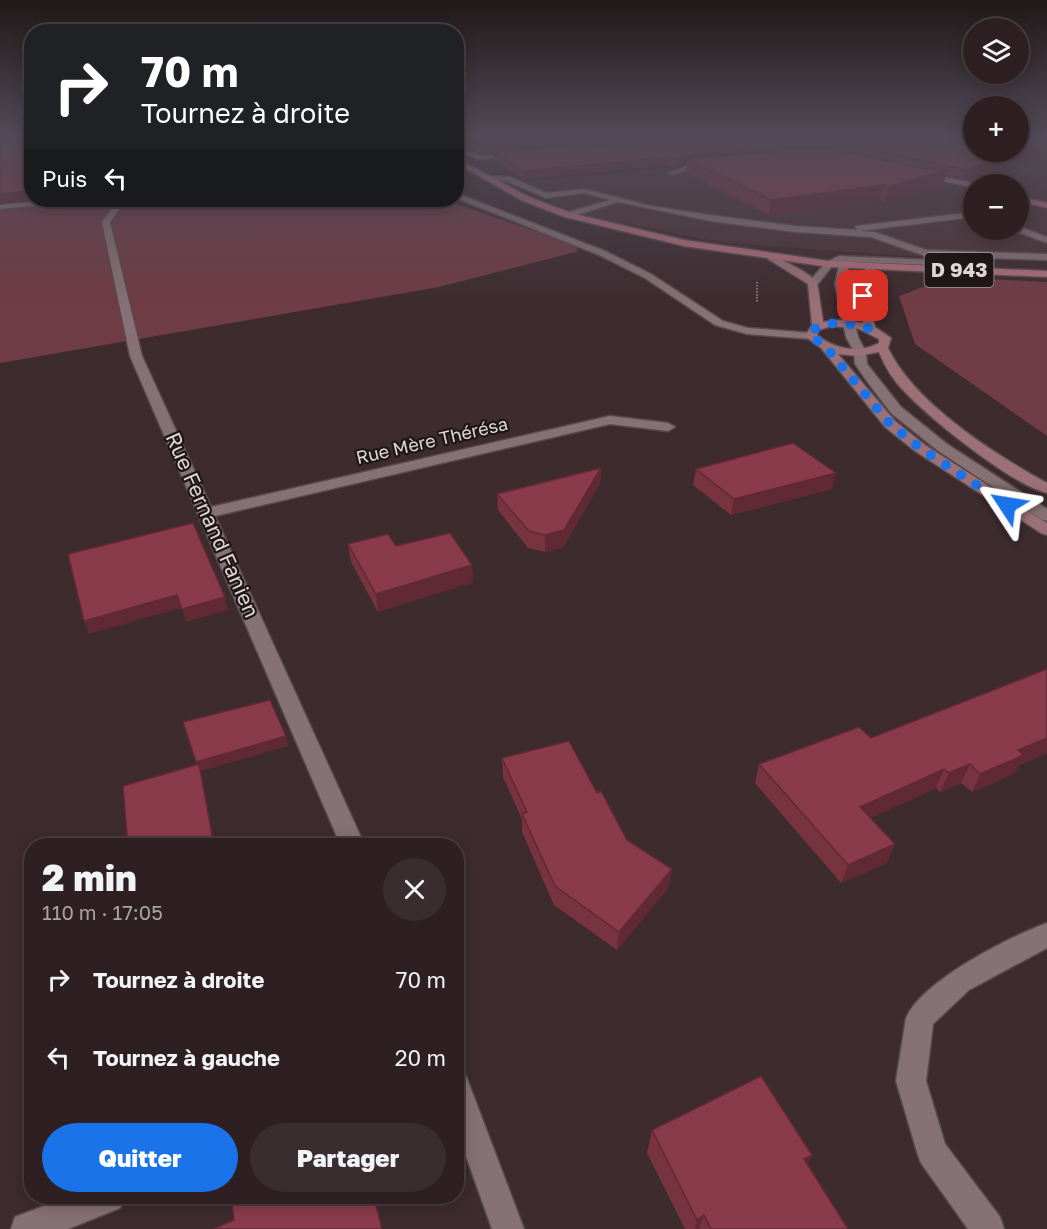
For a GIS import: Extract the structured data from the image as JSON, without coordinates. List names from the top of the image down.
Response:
{
  "streets": {
    "main road": ["D 943"],
    "street": ["Rue Mère Thérésa", "Rue Fernand Fanien"]
  },
  "crossings": [
    ["Rue Mère Thérésa", "Rue Fernand Fanien"]
  ],
  "page": {
    "map_buttons": ["+", "−"],
    "turn": ["70 m", "Tournez à droite"],
    "then": "Puis",
    "heading": ["2 min", "110 m · 17:05"],
    "list": [
      {
        "name": "Tournez à droite",
        "value": "70 m"
      },
      {
        "name": "Tournez à gauche",
        "value": "20 m"
      }
    ],
    "buttons": ["Quitter", "Partager"]
  }
}
